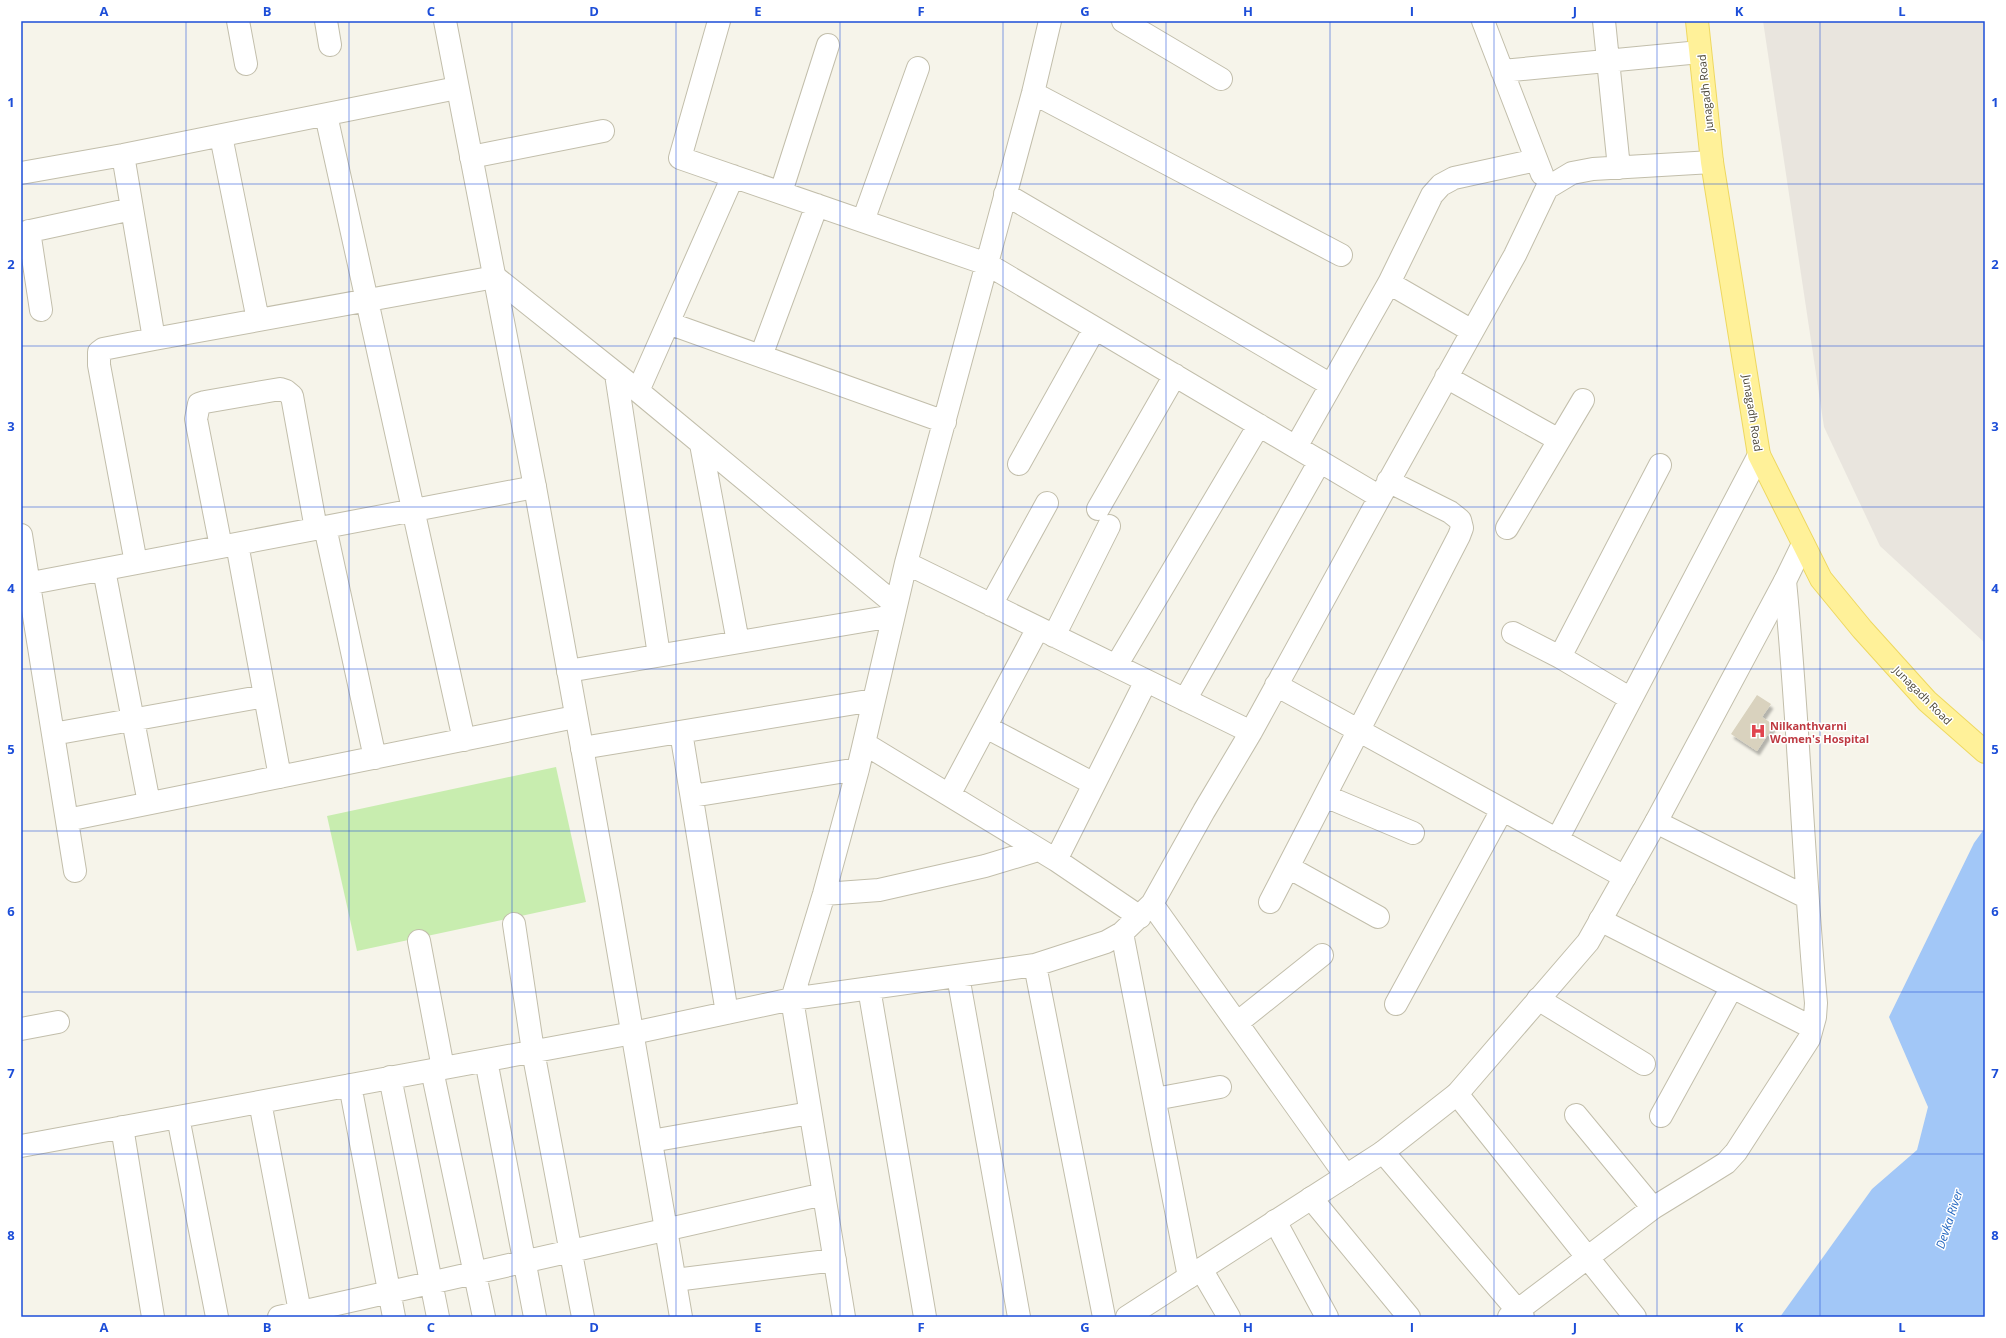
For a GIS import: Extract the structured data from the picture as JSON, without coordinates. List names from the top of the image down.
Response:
{
  "streets": {
    "main road": ["Junagadh Road"]
  },
  "water": ["Devka River"],
  "places": {
    "hospital": ["Nilkanthvarni Women's Hospital"]
  },
  "grid": {
    "columns": [
      "A",
      "B",
      "C",
      "D",
      "E",
      "F",
      "G",
      "H",
      "I",
      "J",
      "K",
      "L"
    ],
    "rows": [
      "1",
      "2",
      "3",
      "4",
      "5",
      "6",
      "7",
      "8"
    ]
  }
}
